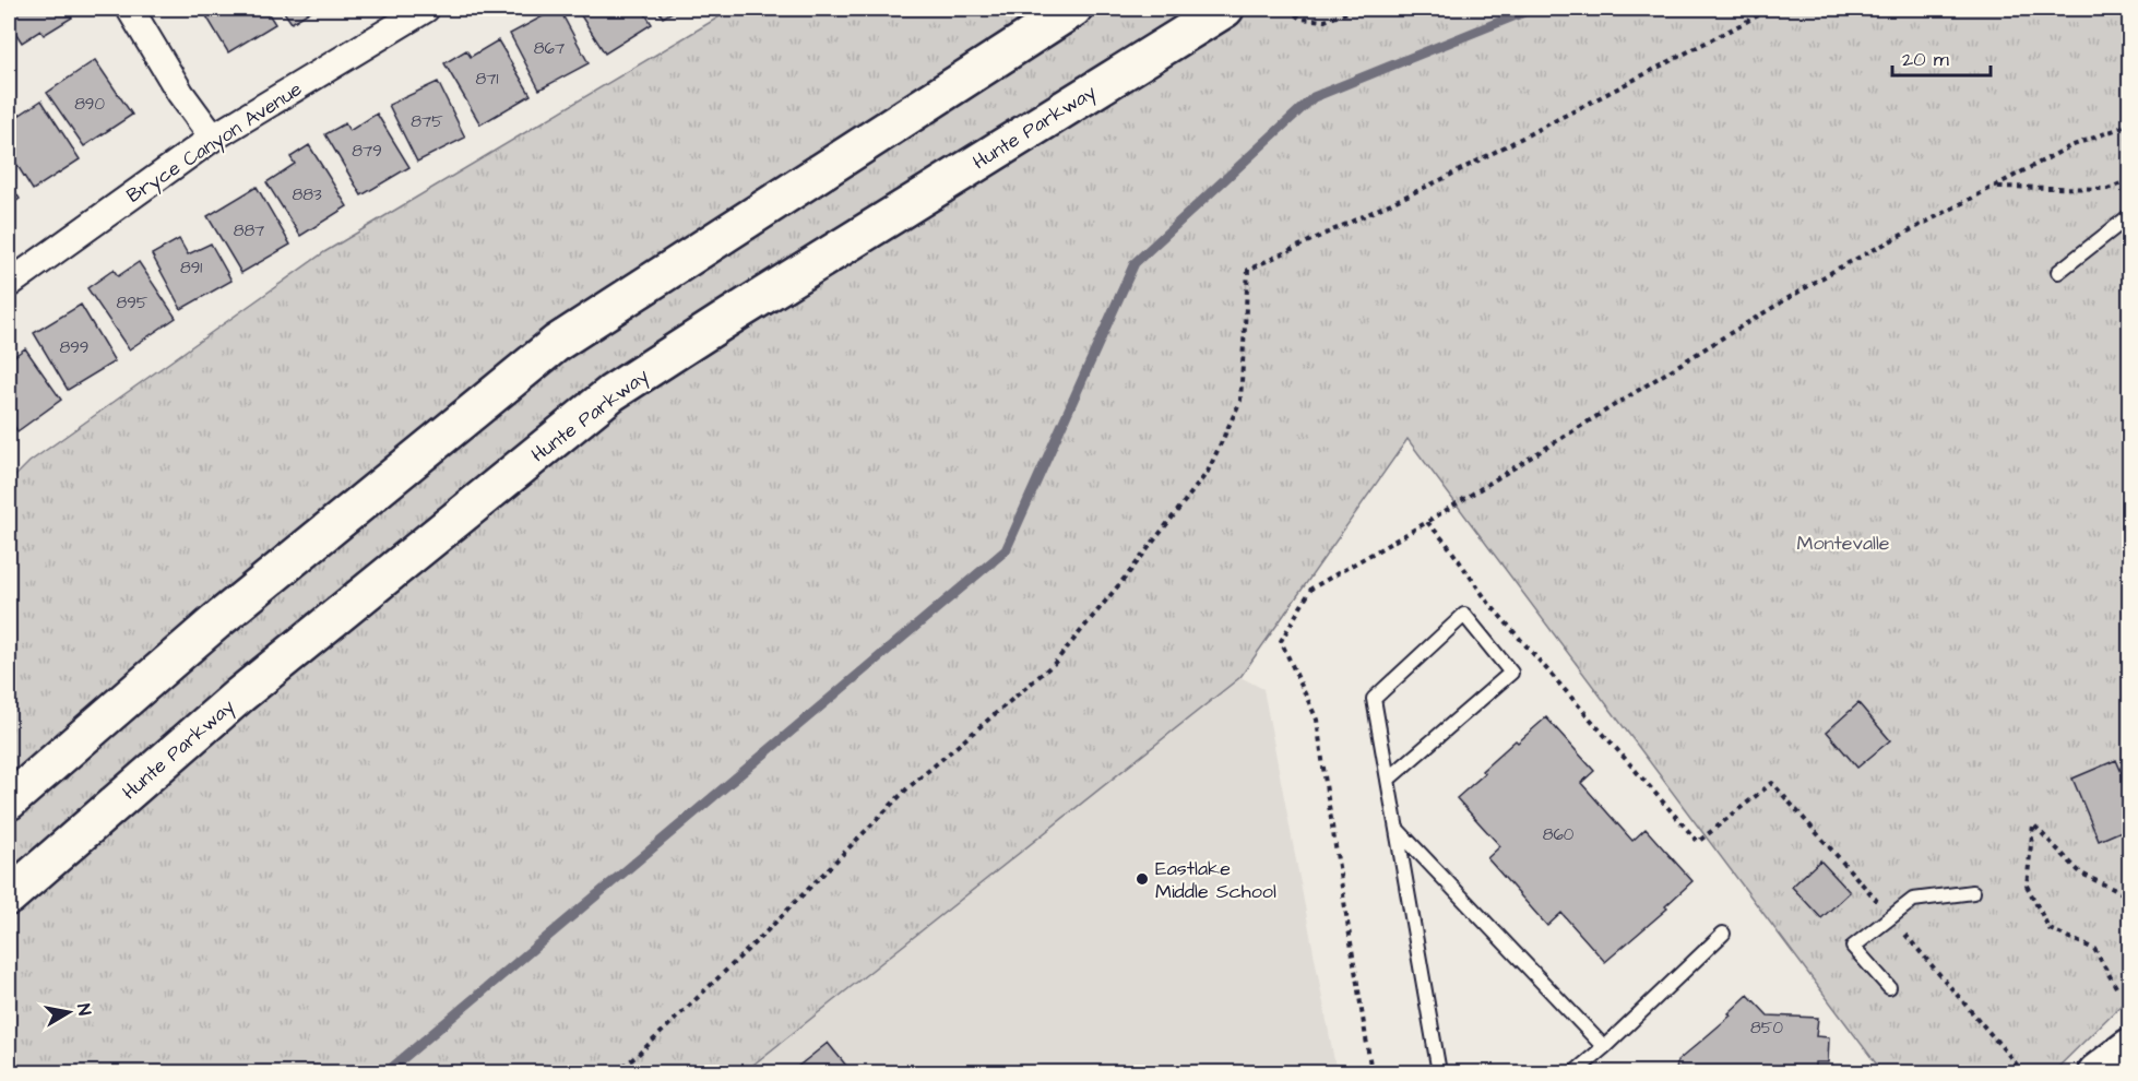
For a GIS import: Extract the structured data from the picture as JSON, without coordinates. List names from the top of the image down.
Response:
{
  "streets": {
    "main road": ["Hunte Parkway"],
    "street": ["Bryce Canyon Avenue"]
  },
  "parks": ["Montevalle"],
  "places": ["Eastlake Middle School"],
  "house_numbers": [
    "867",
    "871",
    "890",
    "875",
    "879",
    "883",
    "887",
    "891",
    "895",
    "899",
    "860",
    "850"
  ],
  "scale_bar": "20 m",
  "north": "right"
}
